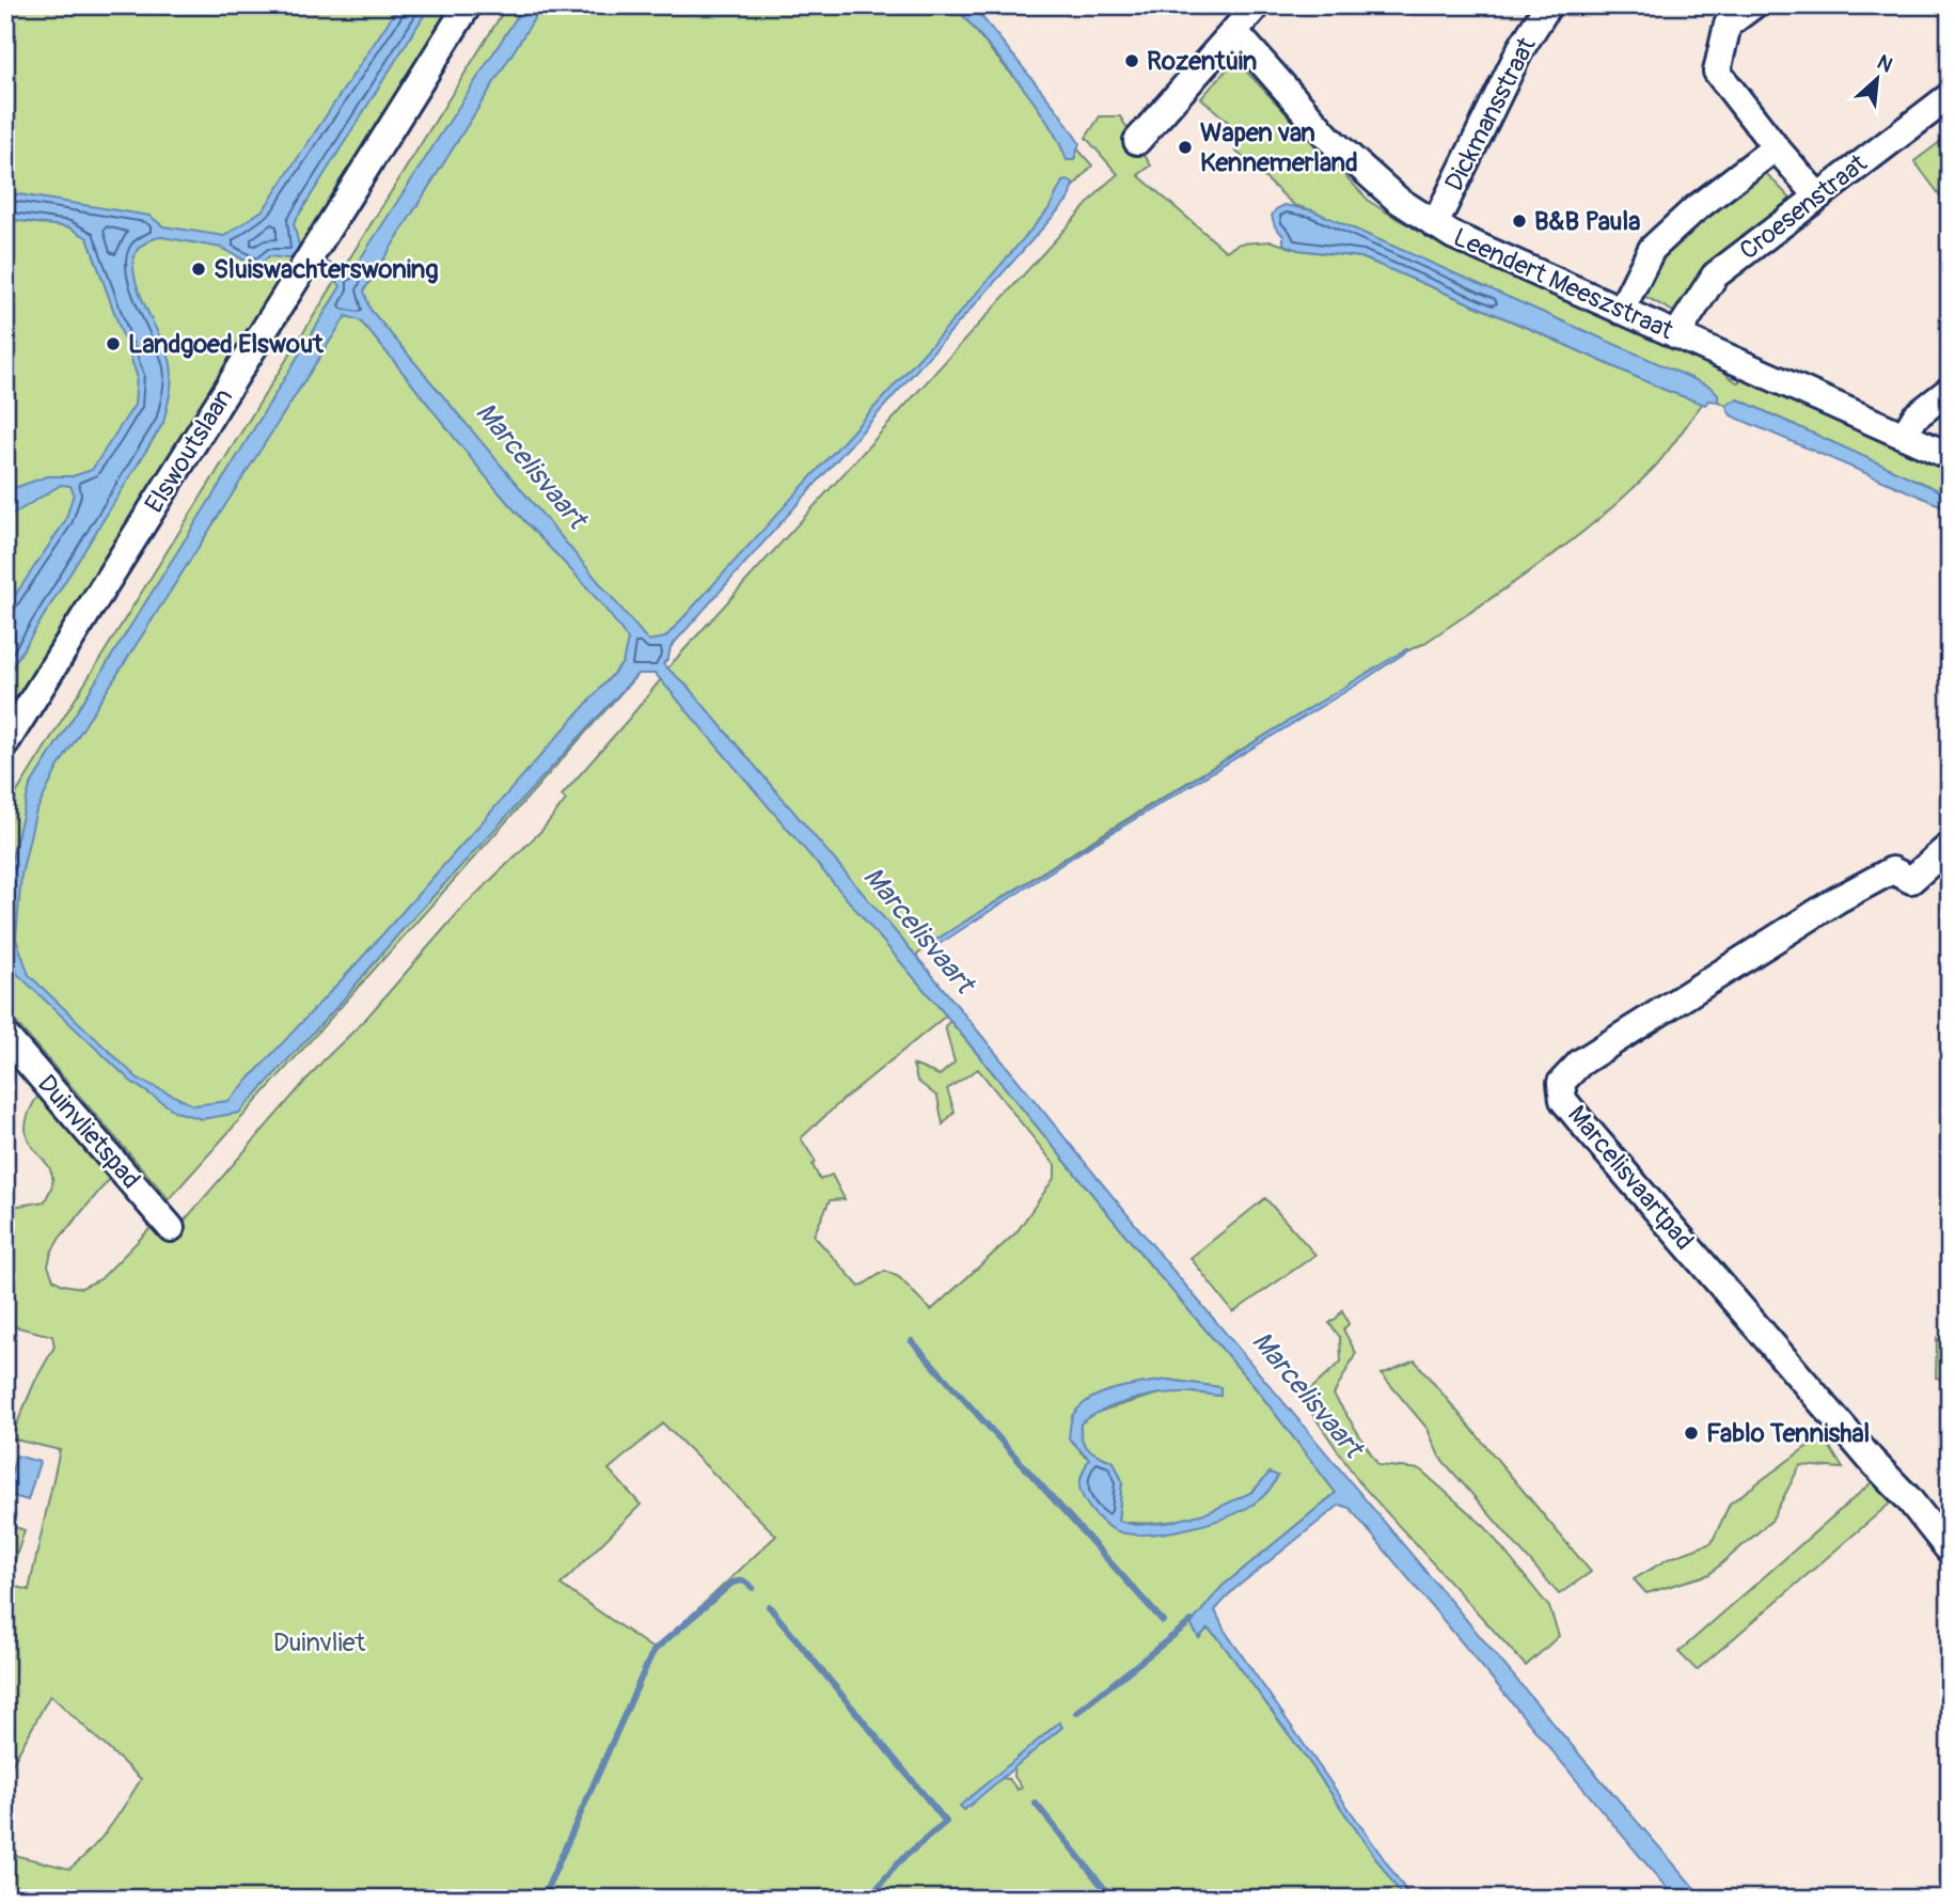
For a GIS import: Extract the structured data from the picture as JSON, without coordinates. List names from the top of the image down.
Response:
{
  "streets": {
    "street": [
      "Dickmansstraat",
      "Croesenstraat",
      "Leendert Meeszstraat",
      "Elswoutslaan",
      "Duinvlietspad",
      "Marcelisvaartpad"
    ]
  },
  "crossings": [
    ["Dickmansstraat", "Leendert Meeszstraat"],
    ["Croesenstraat", "Leendert Meeszstraat"]
  ],
  "water": ["Marcelisvaart"],
  "parks": ["Duinvliet"],
  "places": [
    "Rozentuin",
    "Wapen van Kennemerland",
    "B&B Paula",
    "Sluiswachterswoning",
    "Landgoed Elswout",
    "Fablo Tennishal"
  ],
  "north": "top right"
}
